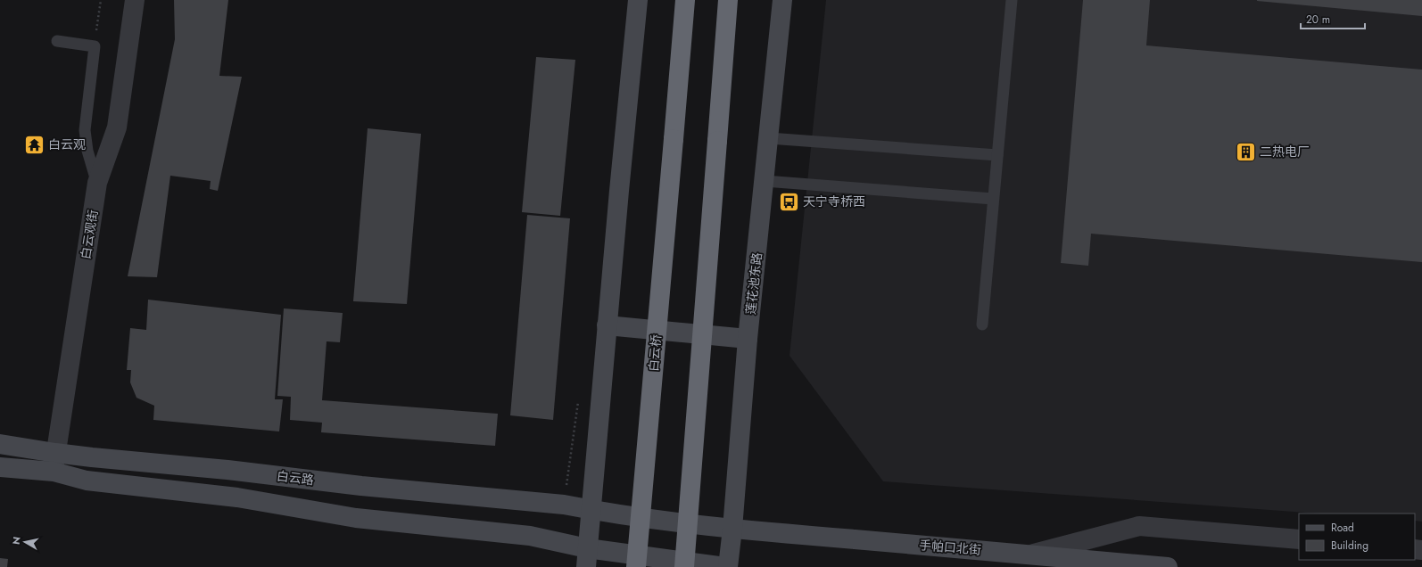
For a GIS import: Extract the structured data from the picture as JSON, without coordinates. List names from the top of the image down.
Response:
{
  "streets": {
    "highway": ["白云桥"],
    "street": [
      "白云观街",
      "莲花池东路",
      "白云路",
      "手帕口北街"
    ]
  },
  "crossings": [
    ["白云观街", "白云路"],
    ["莲花池东路", "白云路"],
    ["莲花池东路", "手帕口北街"],
    ["白云路", "手帕口北街"]
  ],
  "places": {
    "temple": ["白云观"],
    "building": ["二热电厂"],
    "bus stop": ["天宁寺桥西"]
  },
  "legend": ["Road", "Building"],
  "scale_bar": "20 m",
  "north": "left"
}
